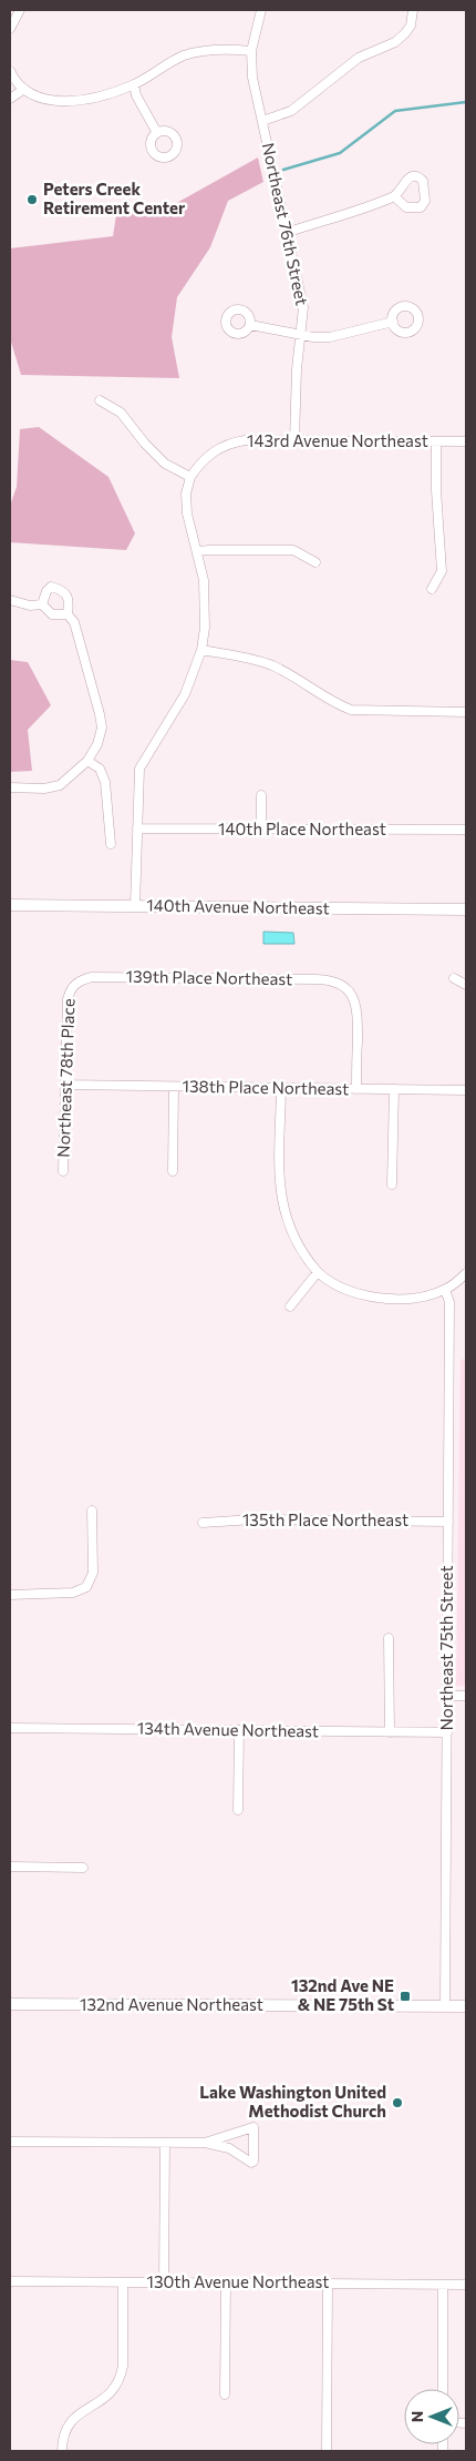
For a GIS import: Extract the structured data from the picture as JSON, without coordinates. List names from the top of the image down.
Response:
{
  "streets": {
    "main road": ["140th Avenue Northeast", "132nd Avenue Northeast"],
    "street": [
      "Northeast 76th Street",
      "143rd Avenue Northeast",
      "140th Place Northeast",
      "139th Place Northeast",
      "Northeast 78th Place",
      "138th Place Northeast",
      "135th Place Northeast",
      "Northeast 75th Street",
      "134th Avenue Northeast",
      "130th Avenue Northeast"
    ]
  },
  "crossings": [
    ["Northeast 76th Street", "143rd Avenue Northeast"],
    ["139th Place Northeast", "Northeast 78th Place"],
    ["139th Place Northeast", "138th Place Northeast"],
    ["Northeast 78th Place", "138th Place Northeast"],
    ["135th Place Northeast", "Northeast 75th Street"],
    ["Northeast 75th Street", "134th Avenue Northeast"],
    ["Northeast 75th Street", "132nd Avenue Northeast"]
  ],
  "places": {
    "other": ["Peters Creek Retirement Center", "Lake Washington United Methodist Church"],
    "transit": ["132nd Ave NE & NE 75th St"]
  },
  "north": "left"
}
